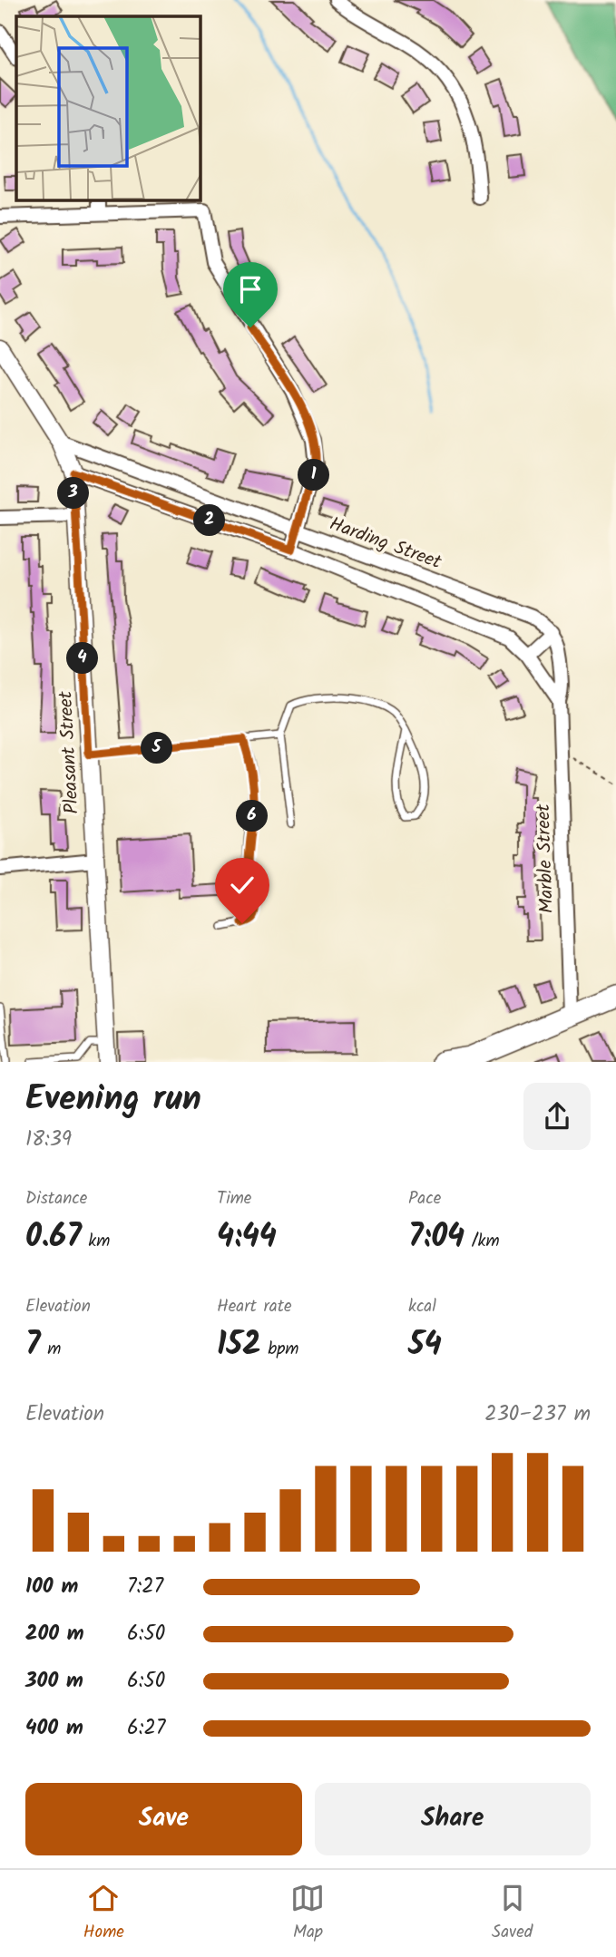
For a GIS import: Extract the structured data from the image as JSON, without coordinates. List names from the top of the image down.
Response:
{
  "streets": {
    "street": ["Harding Street", "Pleasant Street", "Marble Street"]
  },
  "crossings": [
    ["Harding Street", "Pleasant Street"],
    ["Harding Street", "Marble Street"]
  ],
  "page": {
    "pins": [
      "1",
      "3",
      "2",
      "4",
      "5",
      "6"
    ],
    "heading": ["Evening run", "18:39"],
    "stats": [
      ["Distance", "0.67 km"],
      ["Time", "4:44"],
      ["Pace", "7:04 /km"],
      ["Elevation", "7 m"],
      ["Heart rate", "152 bpm"],
      ["kcal", "54"]
    ],
    "chart": ["Elevation", "230–237 m"],
    "list": [
      {
        "name": "100 m",
        "note": "7:27"
      },
      {
        "name": "200 m",
        "note": "6:50"
      },
      {
        "name": "300 m",
        "note": "6:50"
      },
      {
        "name": "400 m",
        "note": "6:27"
      }
    ],
    "buttons": ["Save", "Share"],
    "tabs": ["Home", "Map", "Saved"]
  }
}
